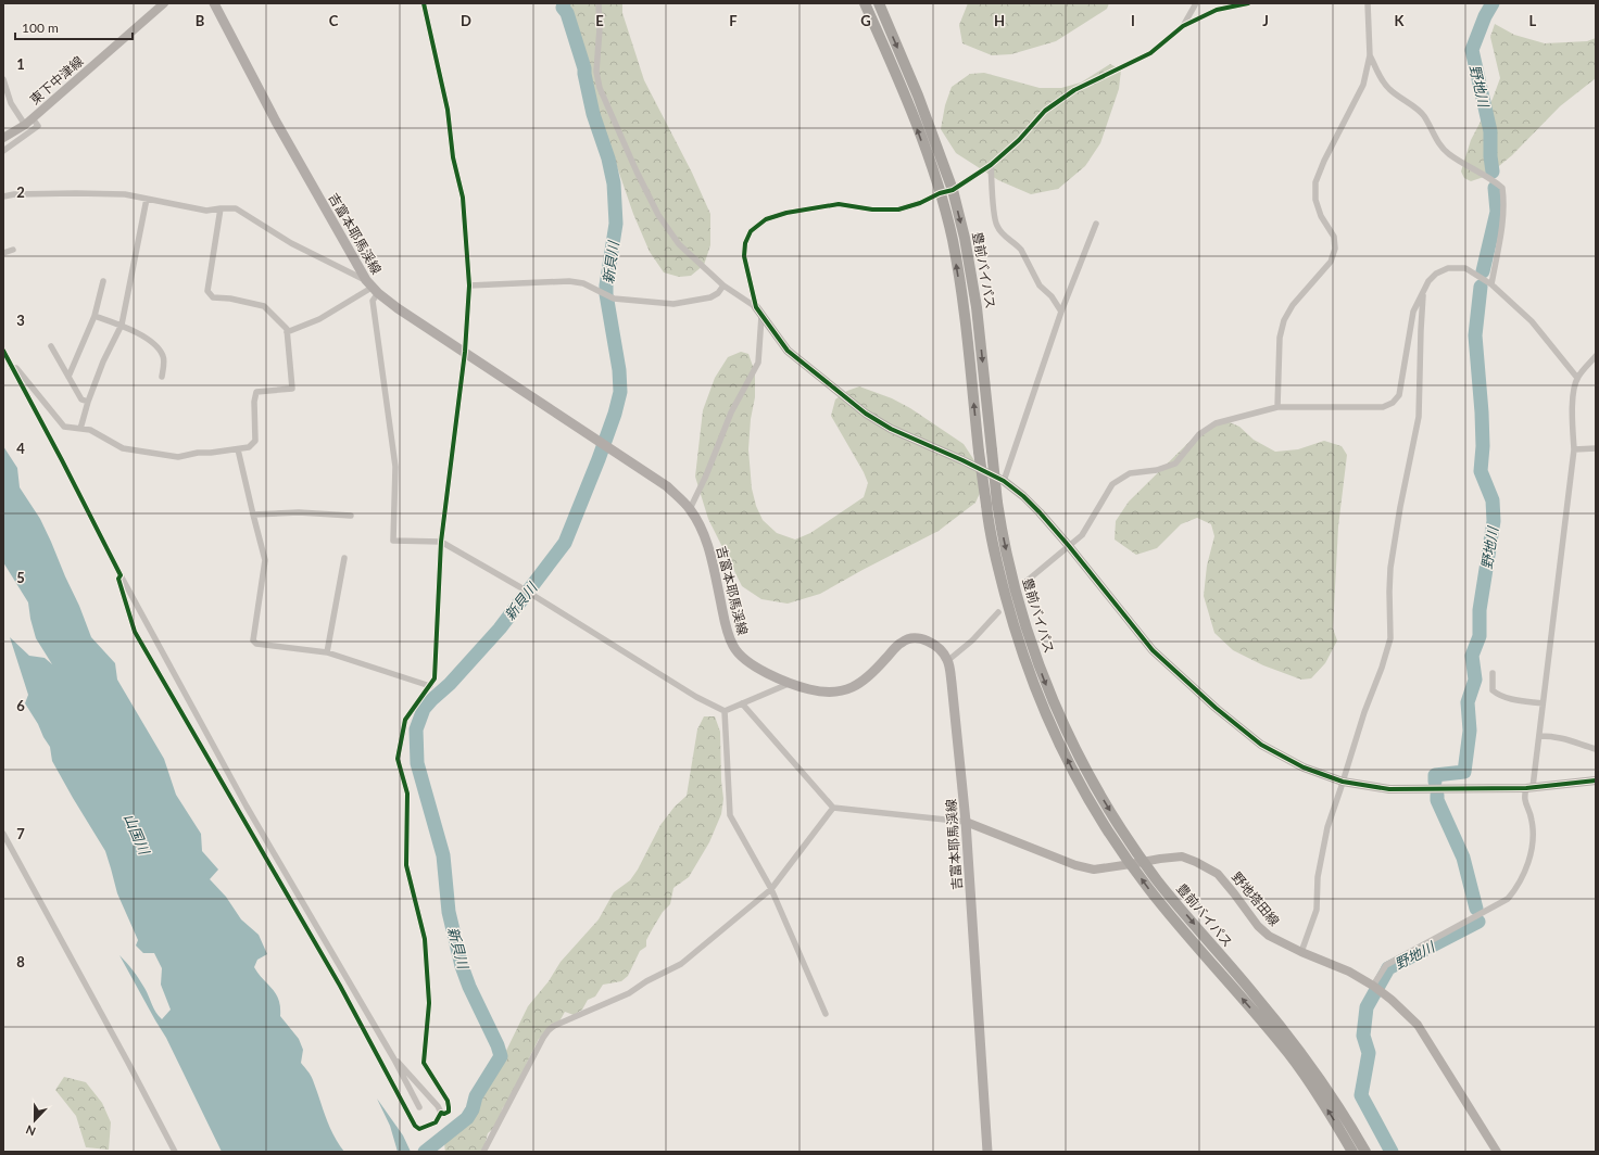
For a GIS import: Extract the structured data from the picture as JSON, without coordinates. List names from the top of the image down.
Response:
{
  "streets": {
    "highway": ["豊前バイパス"],
    "main road": ["吉富本耶馬渓線"],
    "street": ["東下中津線", "野地塔田線"]
  },
  "crossings": [
    ["吉富本耶馬渓線", "野地塔田線"],
    ["豊前バイパス", "野地塔田線"]
  ],
  "water": ["野地川", "新貝川", "山国川"],
  "scale_bar": "100 m",
  "north": "bottom",
  "grid": {
    "columns": [
      "B",
      "C",
      "D",
      "E",
      "F",
      "G",
      "H",
      "I",
      "J",
      "K",
      "L"
    ],
    "rows": [
      "1",
      "2",
      "3",
      "4",
      "5",
      "6",
      "7",
      "8"
    ]
  }
}
